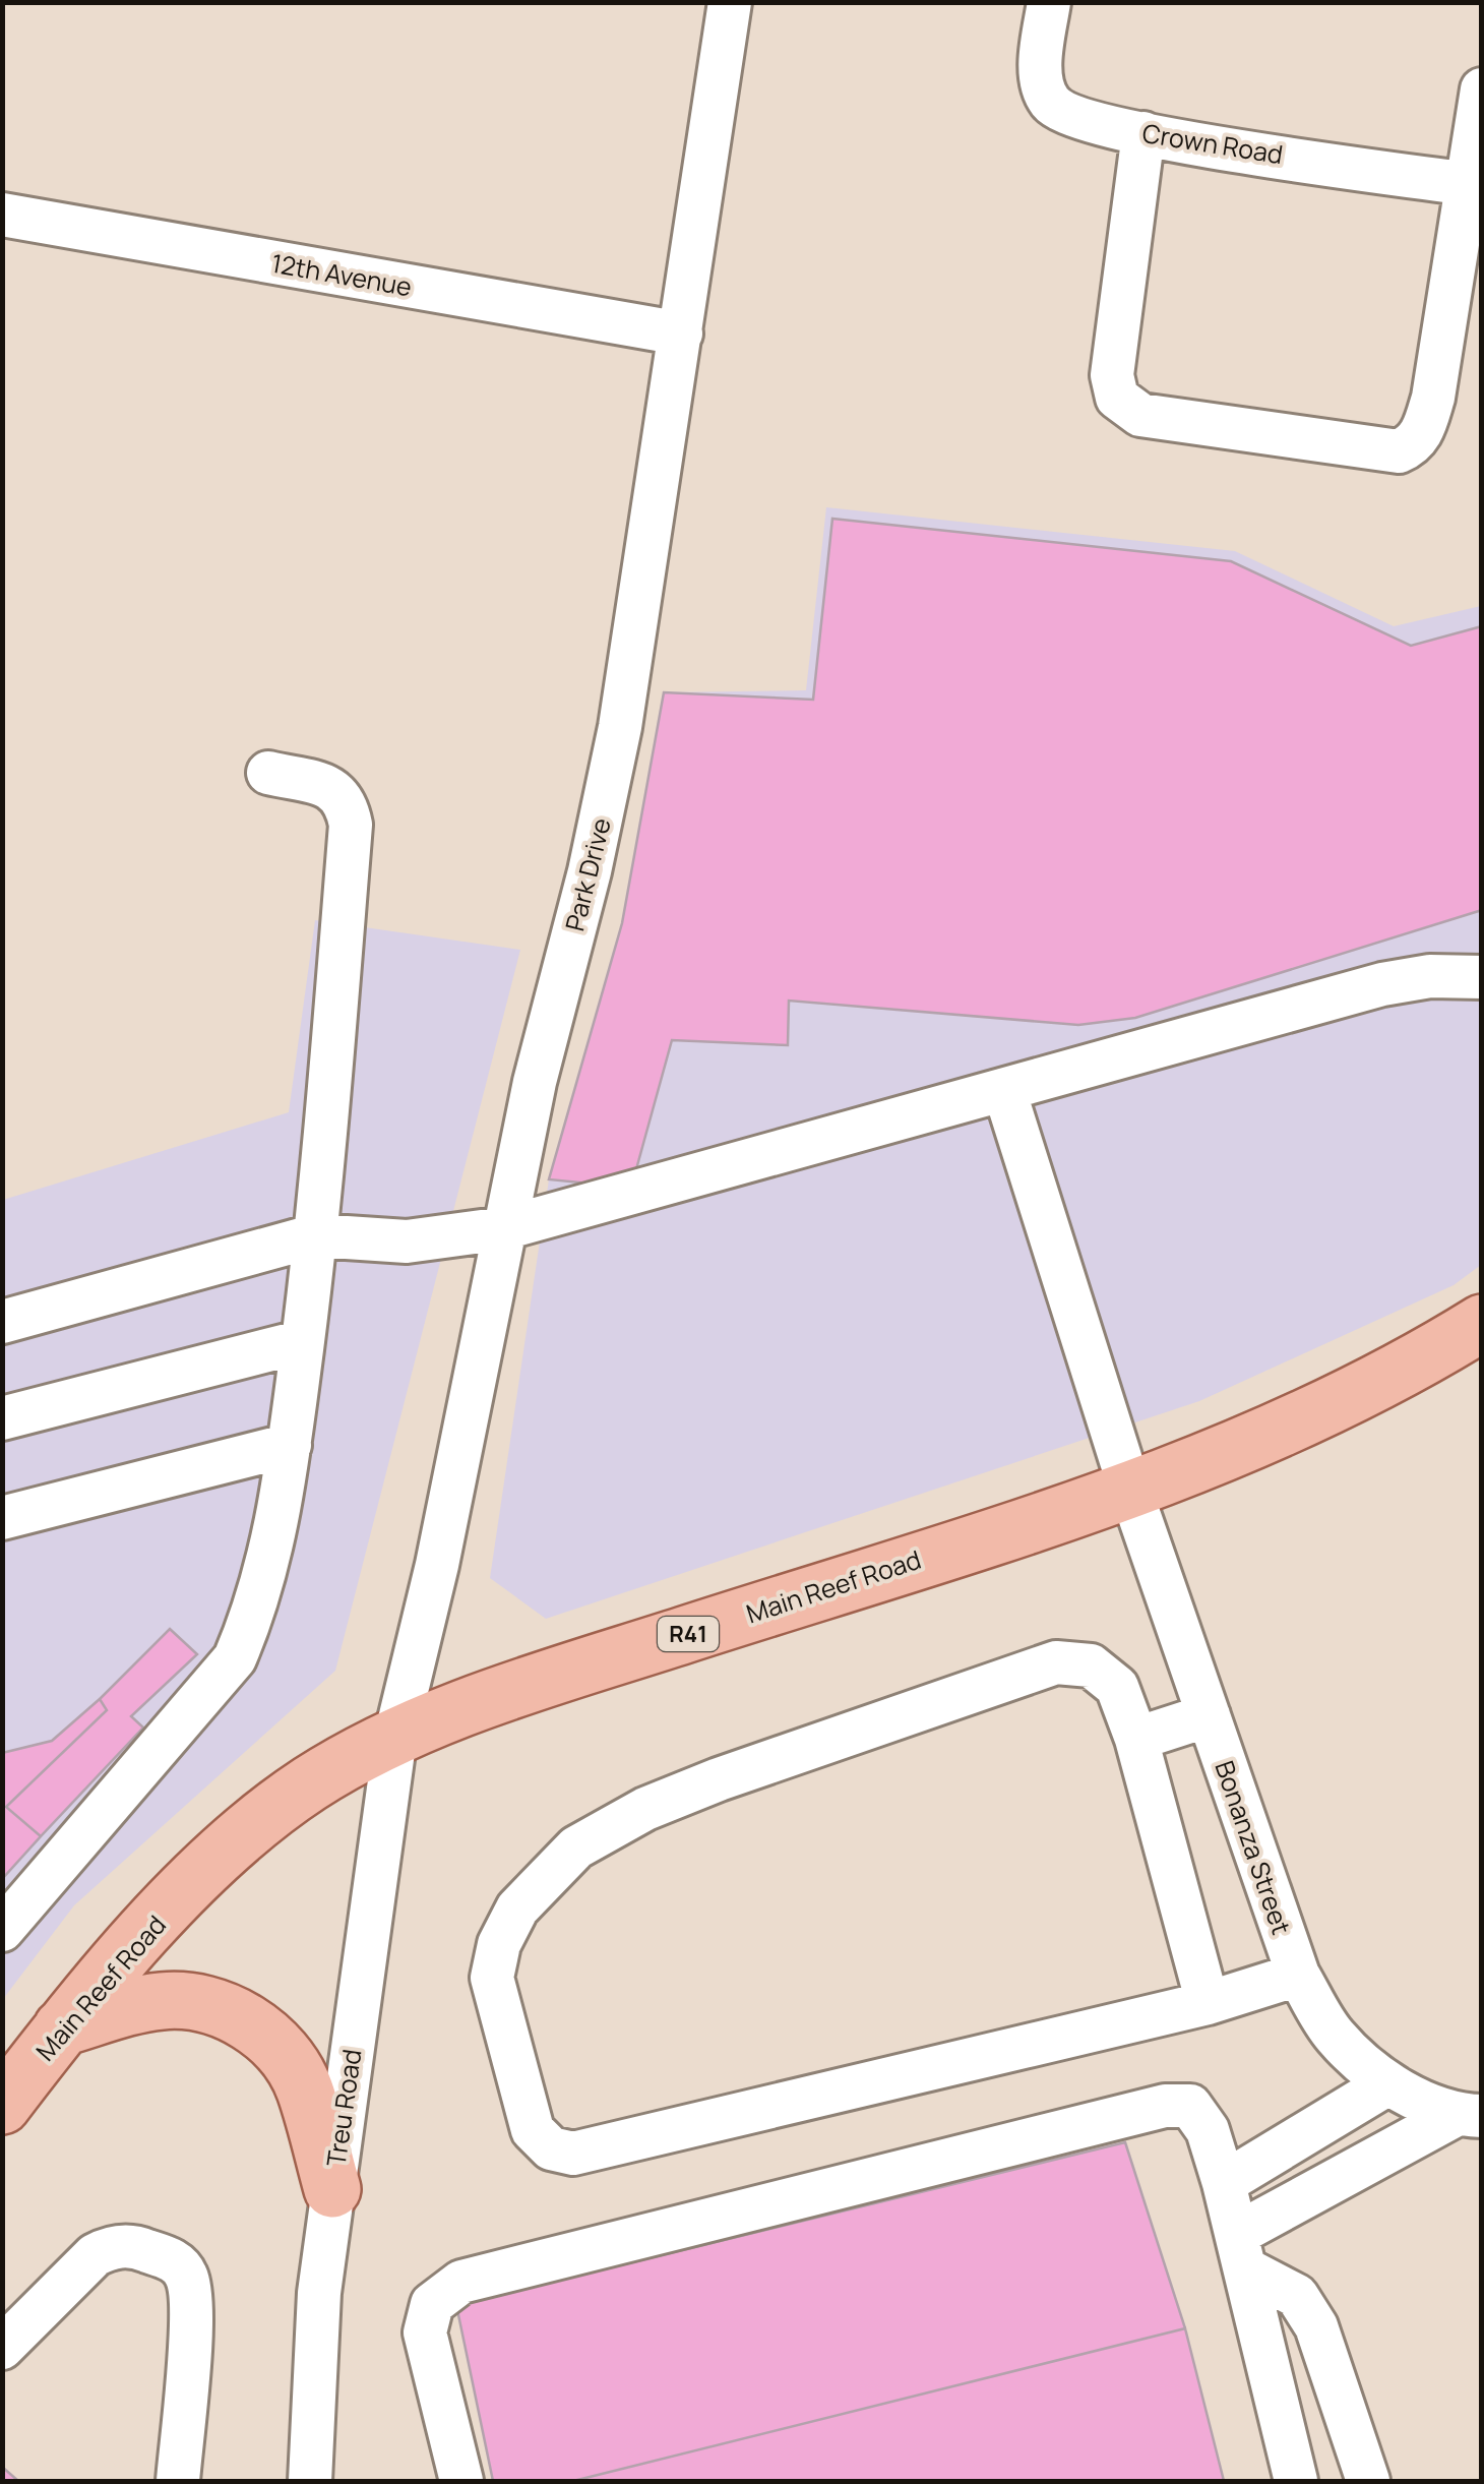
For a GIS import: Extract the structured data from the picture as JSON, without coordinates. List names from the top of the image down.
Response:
{
  "streets": {
    "main road": ["Main Reef Road", "R41"],
    "street": [
      "Crown Road",
      "12th Avenue",
      "Park Drive",
      "Bonanza Street",
      "Treu Road"
    ]
  },
  "crossings": [
    ["12th Avenue", "Park Drive"],
    ["Park Drive", "Main Reef Road"],
    ["Park Drive", "Treu Road"],
    ["Main Reef Road", "Bonanza Street"],
    ["Main Reef Road", "Treu Road"]
  ]
}
